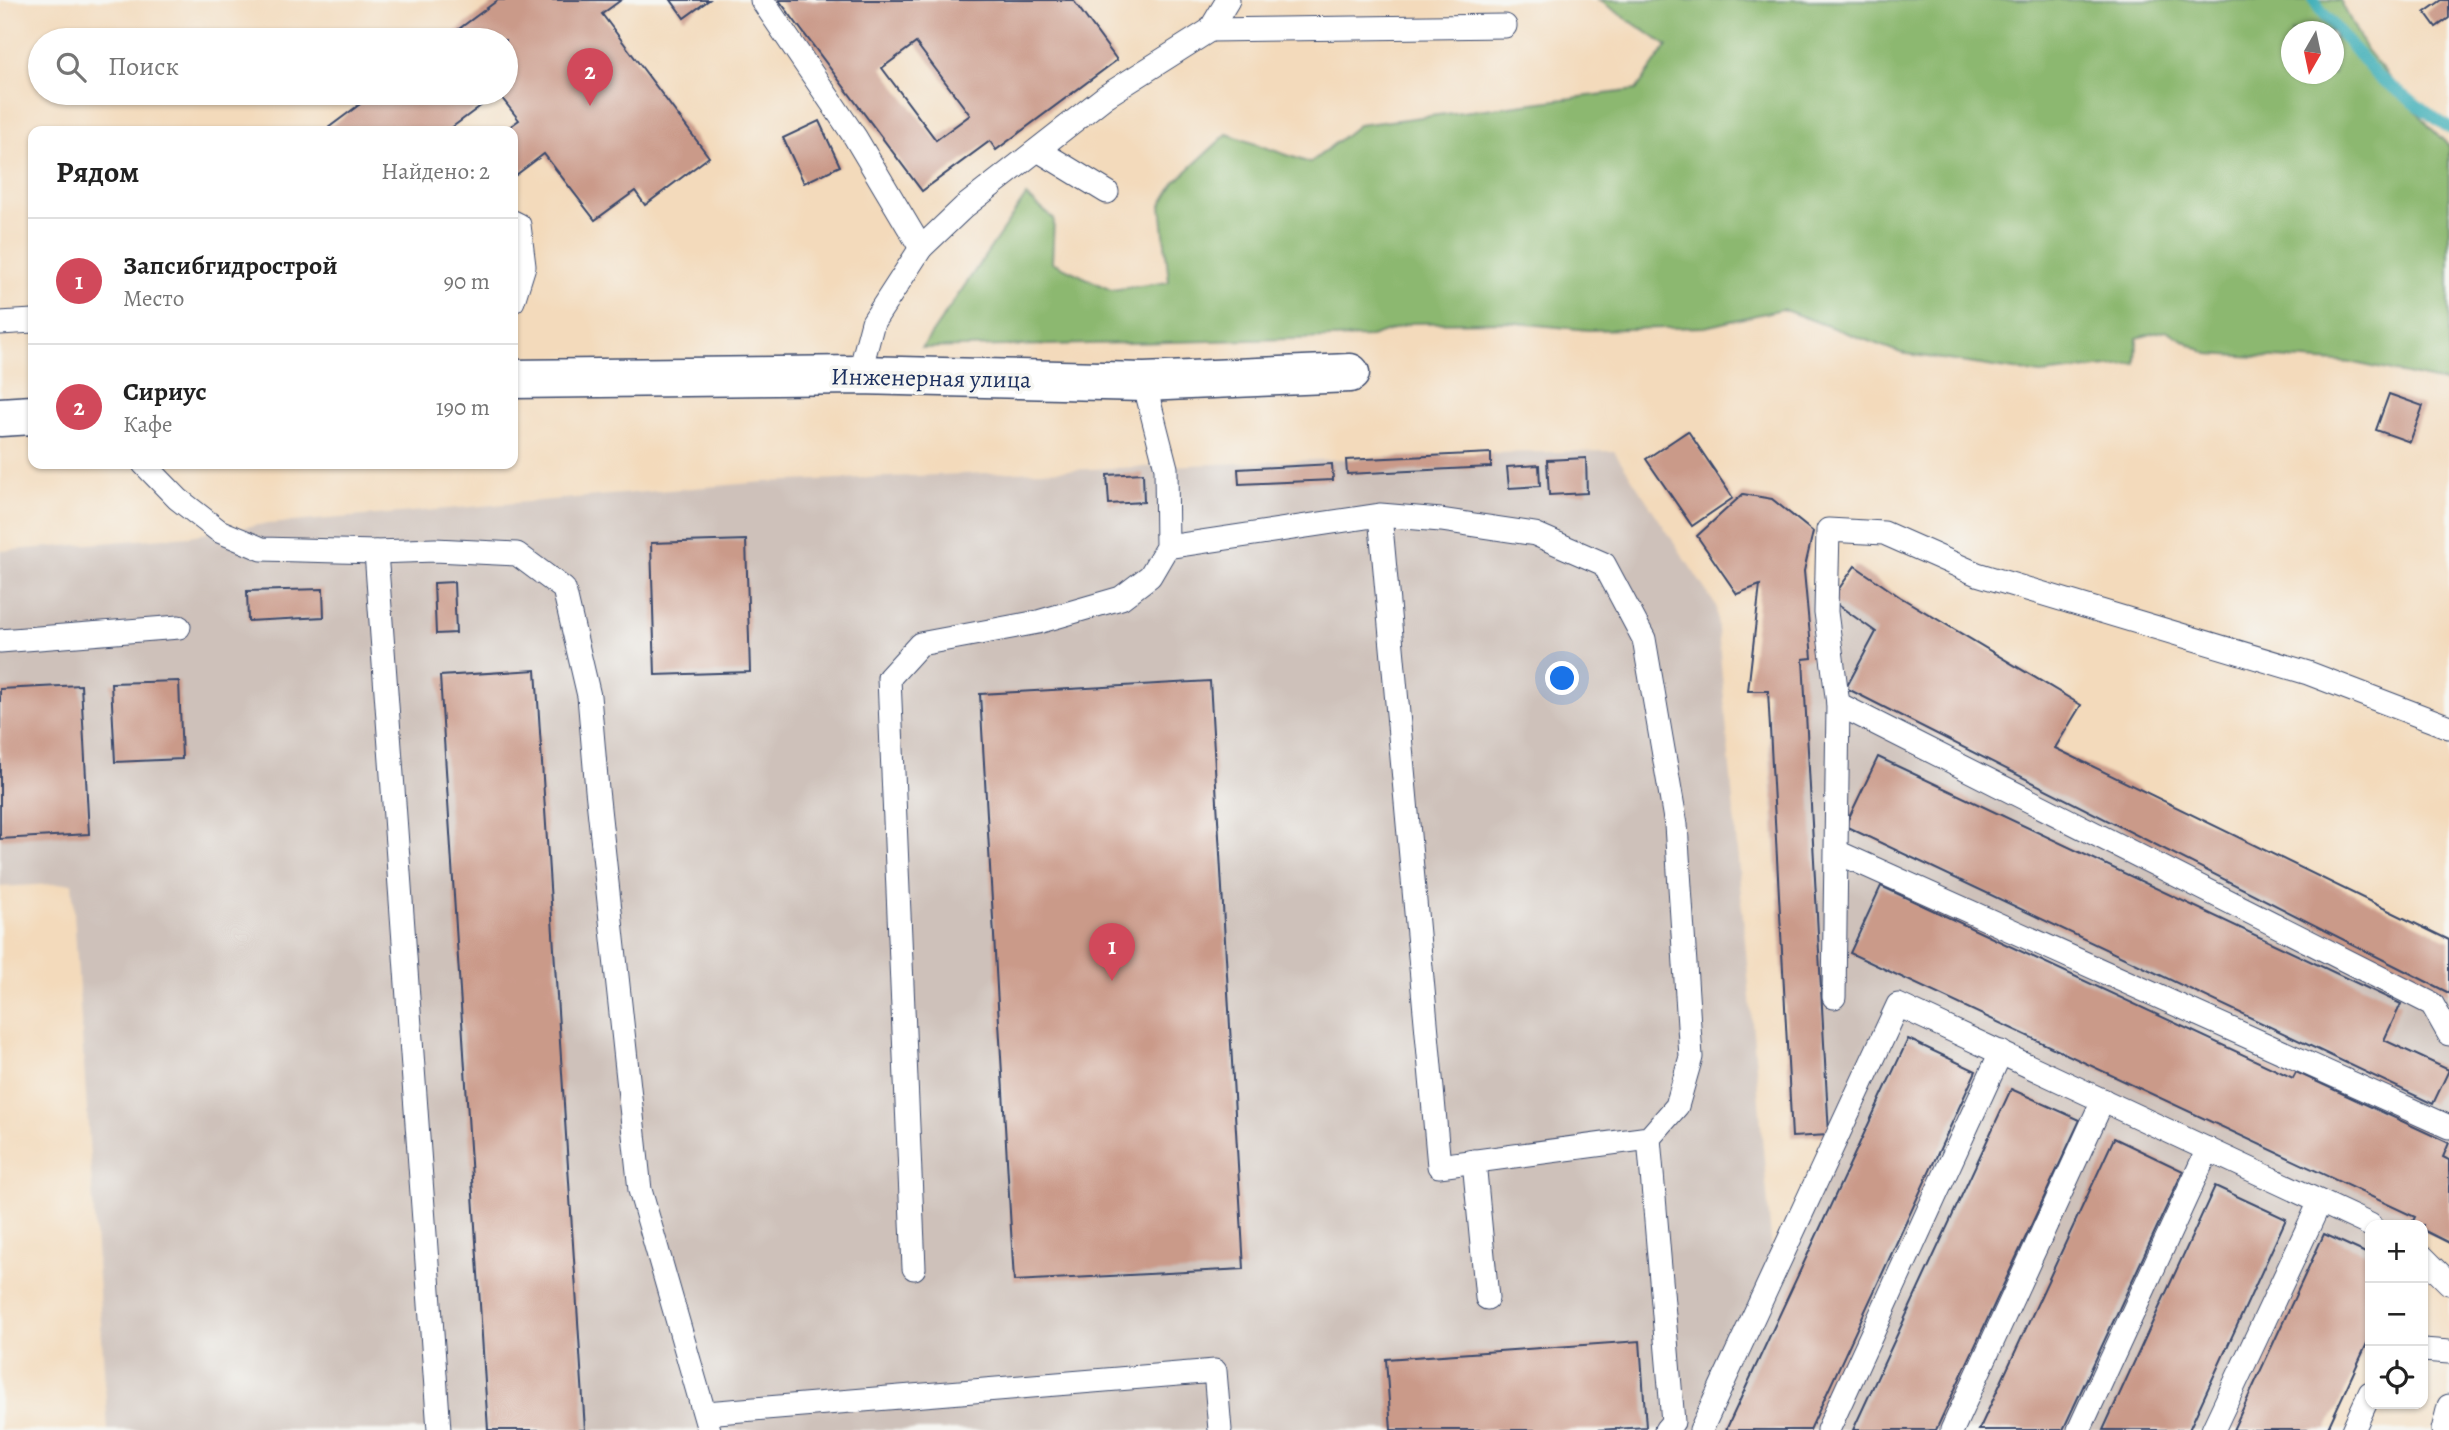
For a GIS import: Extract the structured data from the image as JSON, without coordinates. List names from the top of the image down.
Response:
{
  "streets": {
    "street": ["Инженерная улица"]
  },
  "north": "bottom",
  "page": {
    "search": "Поиск",
    "pins": ["2", "1"],
    "heading": ["Рядом", "Найдено: 2"],
    "list": [
      {
        "mark": "1",
        "name": "Запсибгидрострой",
        "note": "Место",
        "value": "90 m"
      },
      {
        "mark": "2",
        "name": "Сириус",
        "note": "Кафе",
        "value": "190 m"
      }
    ],
    "map_buttons": ["+", "−"]
  }
}
